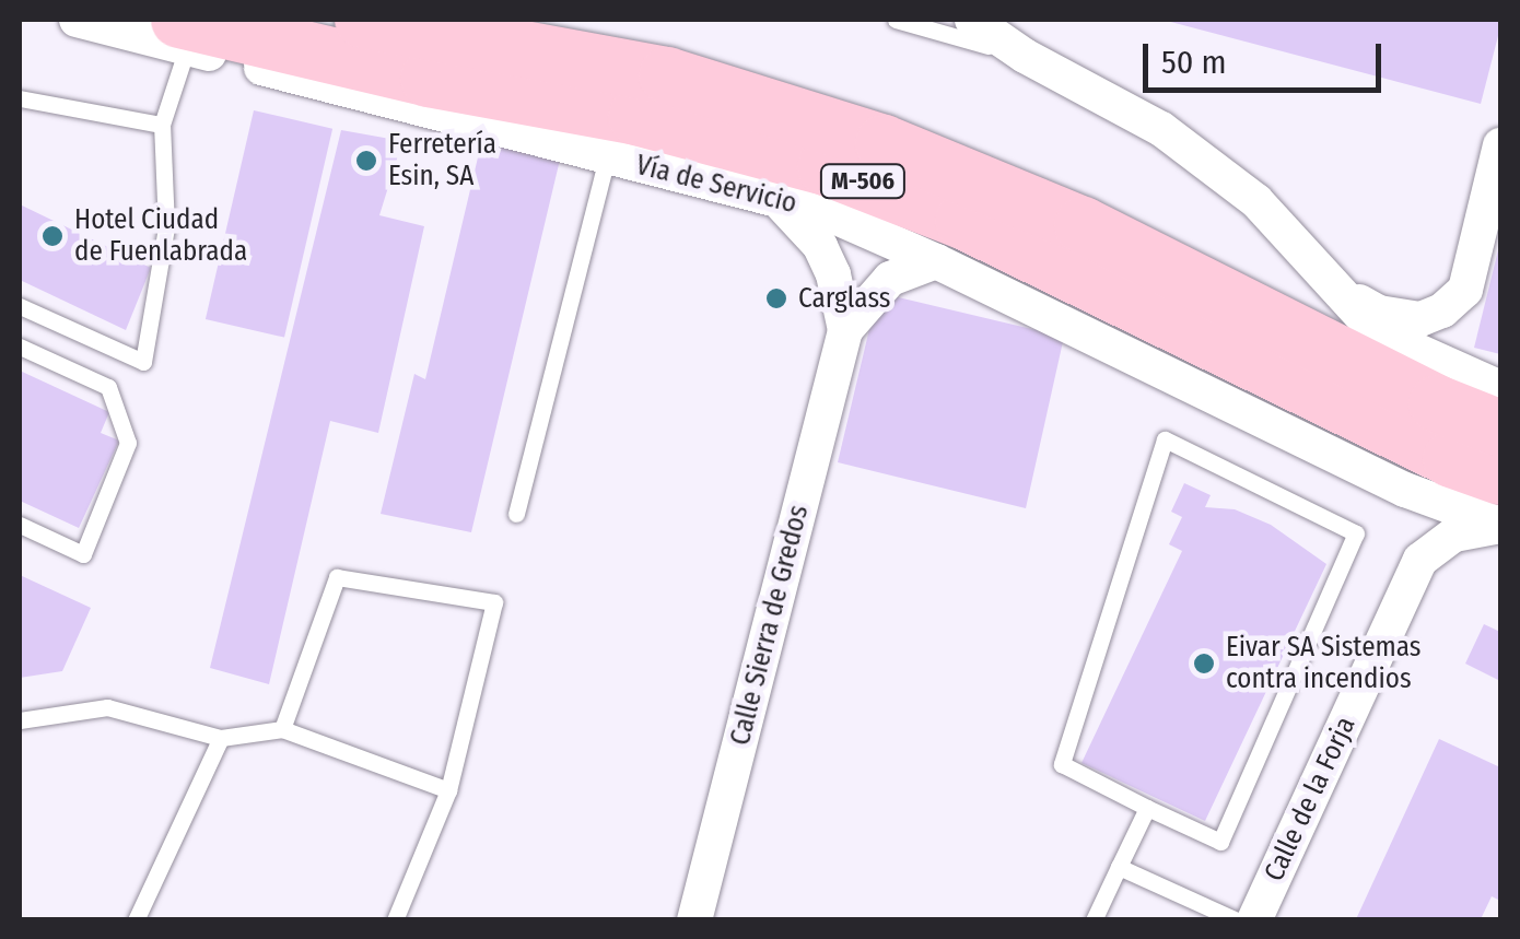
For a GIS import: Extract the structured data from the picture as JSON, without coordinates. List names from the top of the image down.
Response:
{
  "streets": {
    "main road": ["M-506"],
    "street": ["Vía de Servicio", "Calle Sierra de Gredos", "Calle de la Forja"]
  },
  "crossings": [
    ["M-506", "Vía de Servicio"],
    ["Vía de Servicio", "Calle Sierra de Gredos"]
  ],
  "places": [
    "Ferretería Esin, SA",
    "Hotel Ciudad de Fuenlabrada",
    "Carglass",
    "Eivar SA Sistemas contra incendios"
  ],
  "scale_bar": "50 m"
}
